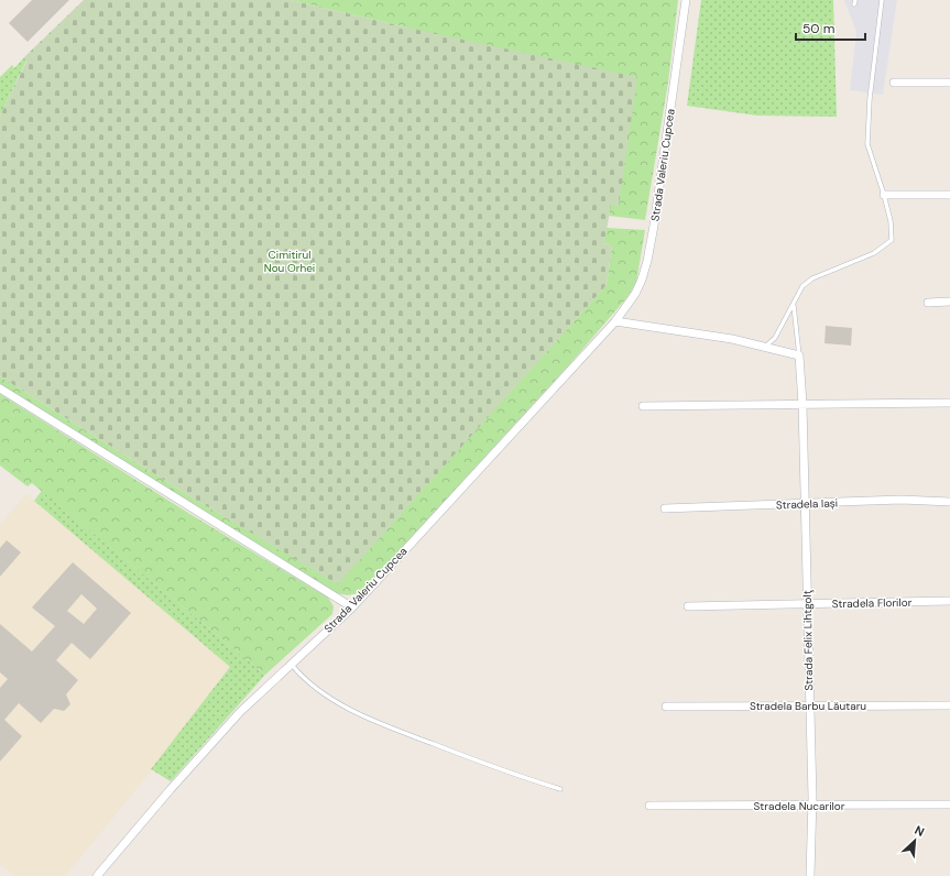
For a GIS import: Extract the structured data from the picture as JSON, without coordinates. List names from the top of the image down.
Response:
{
  "streets": {
    "street": [
      "Strada Valeriu Cupcea",
      "Stradela Iași",
      "Stradela Florilor",
      "Strada Felix Lihtgolţ",
      "Stradela Barbu Lăutaru",
      "Stradela Nucarilor"
    ]
  },
  "crossings": [
    ["Stradela Iași", "Strada Felix Lihtgolţ"],
    ["Stradela Florilor", "Strada Felix Lihtgolţ"],
    ["Strada Felix Lihtgolţ", "Stradela Barbu Lăutaru"],
    ["Strada Felix Lihtgolţ", "Stradela Nucarilor"]
  ],
  "parks": ["Cimitirul Nou Orhei"],
  "scale_bar": "50 m",
  "north": "top right"
}
